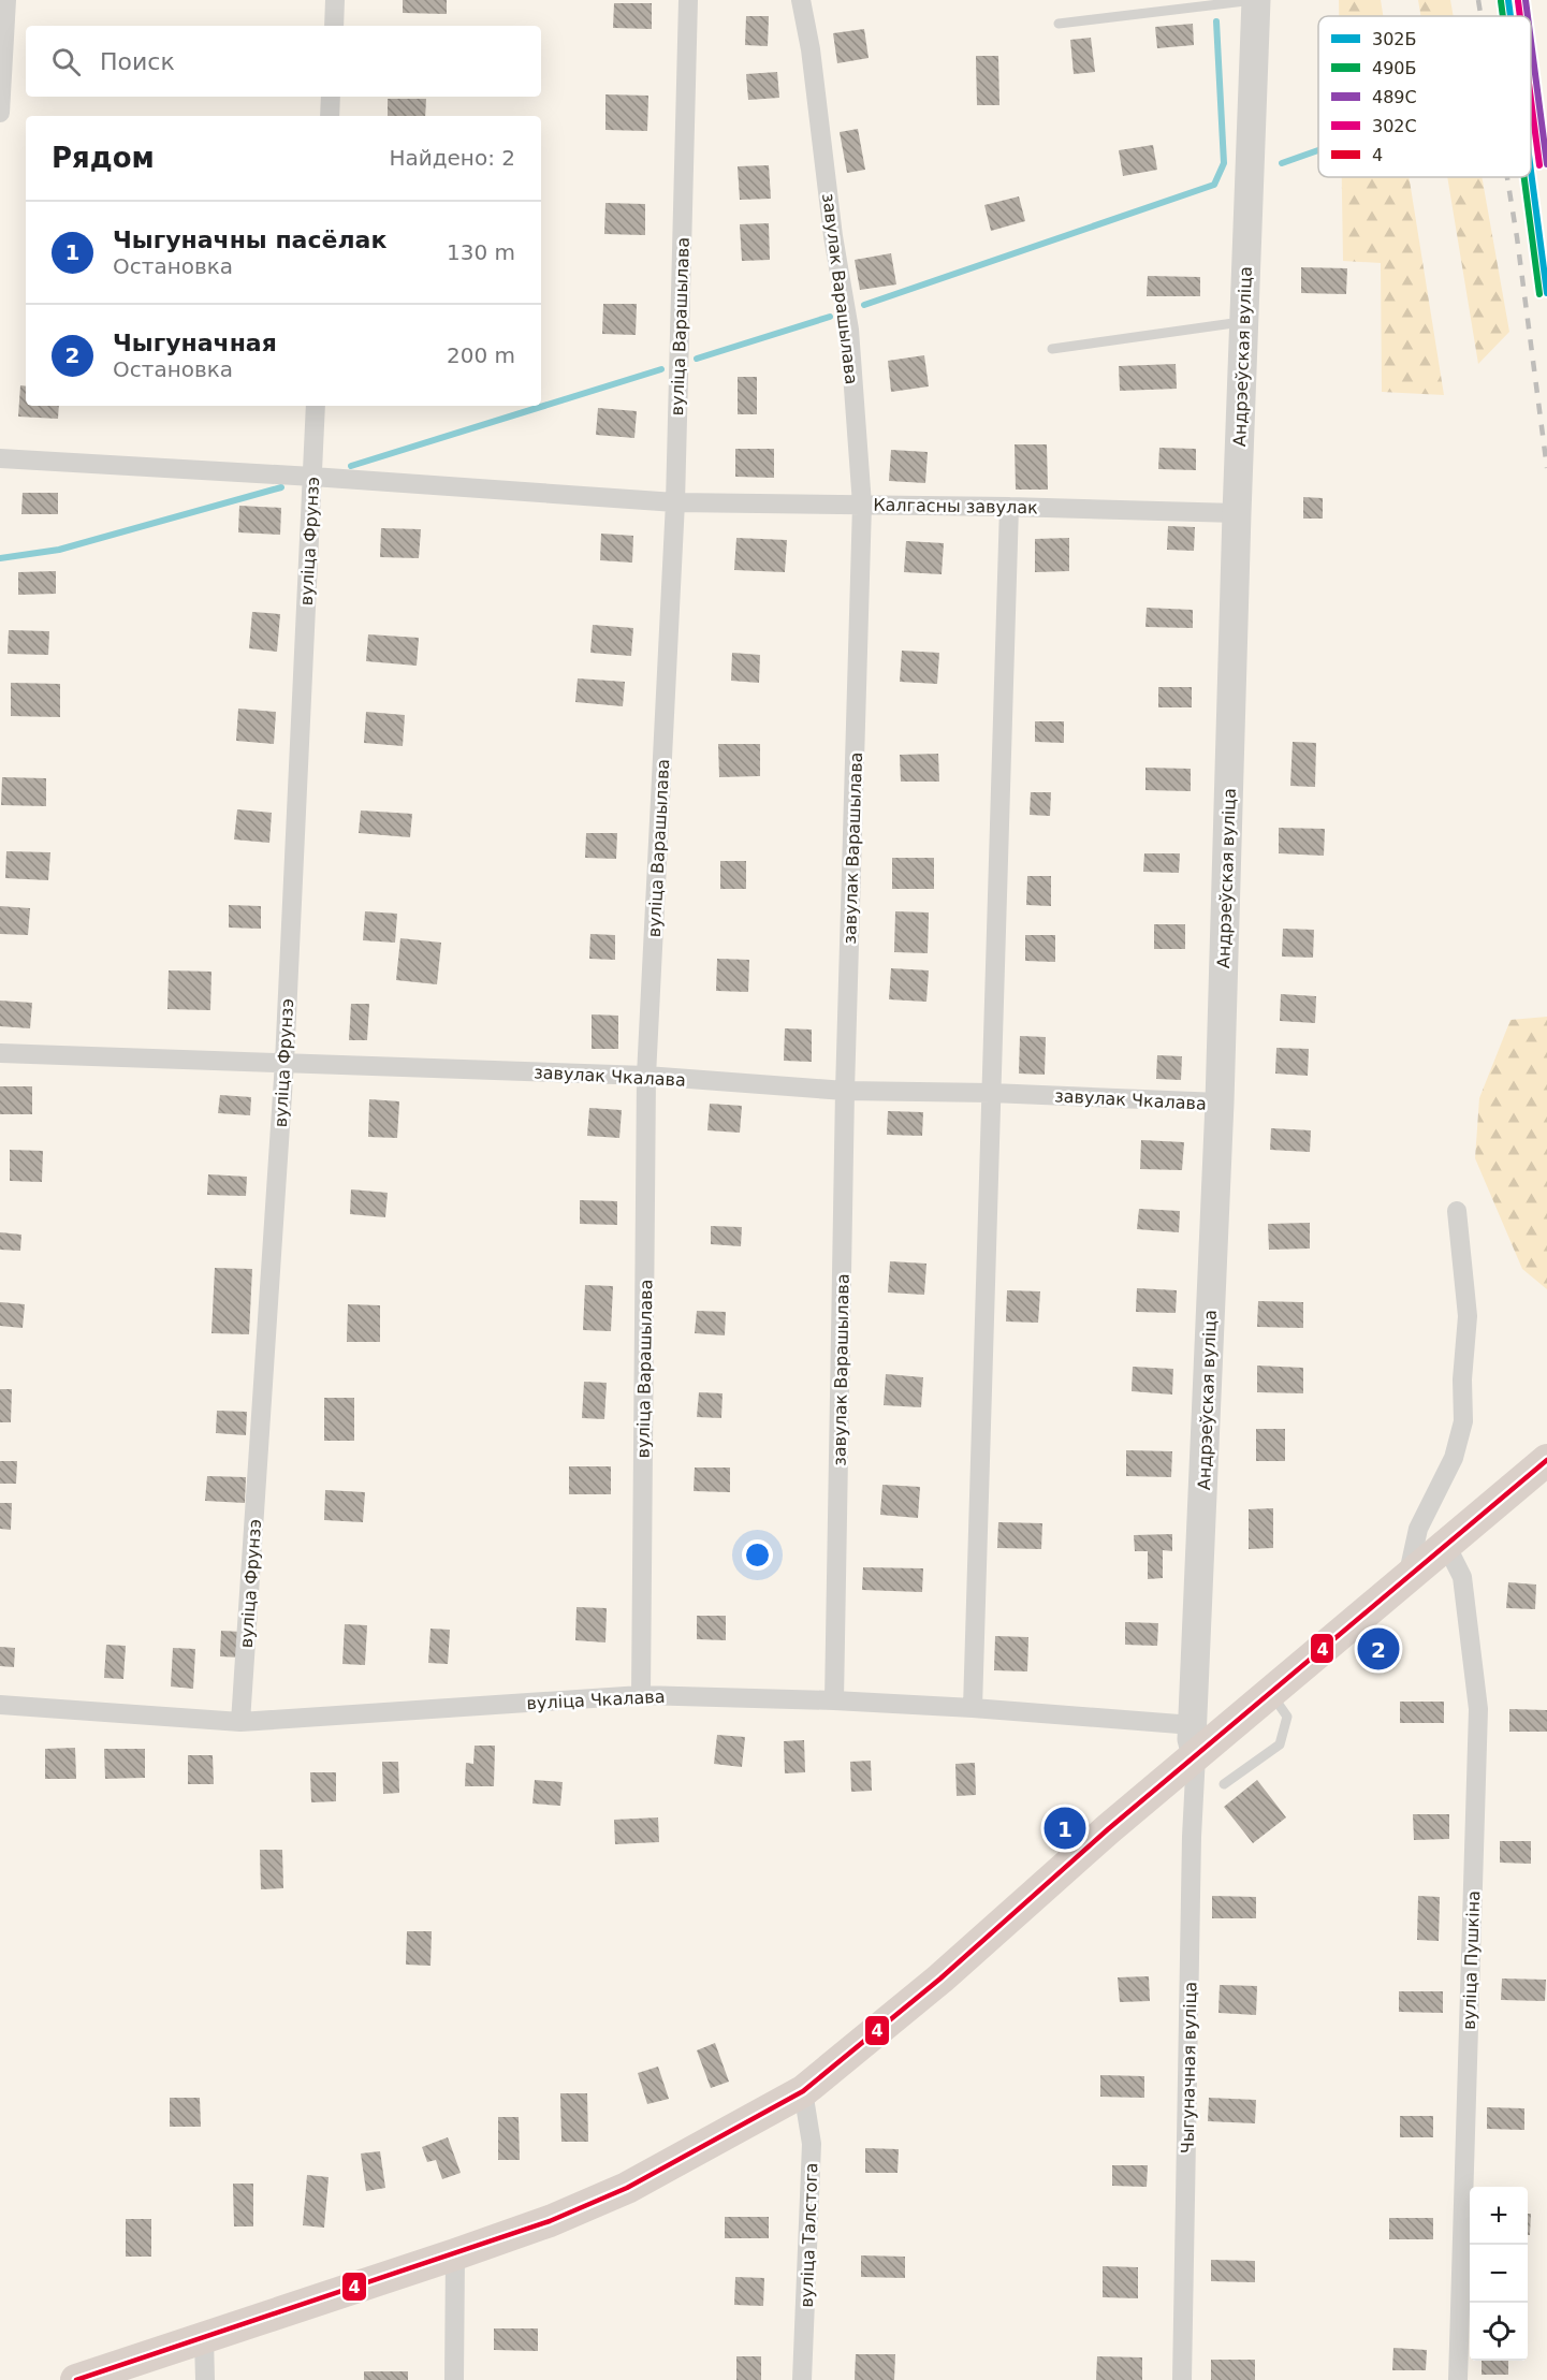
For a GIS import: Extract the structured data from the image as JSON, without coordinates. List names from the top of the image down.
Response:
{
  "streets": {
    "main road": ["Андрэеўская вуліца"],
    "street": [
      "завулак Варашылава",
      "вуліца Варашылава",
      "Калгасны завулак",
      "вуліца Фрунзэ",
      "завулак Чкалава",
      "вуліца Чкалава",
      "вуліца Пушкіна",
      "Чыгуначная вуліца",
      "вуліца Талстога"
    ]
  },
  "crossings": [
    ["завулак Варашылава", "Калгасны завулак"],
    ["завулак Варашылава", "завулак Чкалава"],
    ["завулак Варашылава", "вуліца Чкалава"],
    ["вуліца Варашылава", "Калгасны завулак"],
    ["вуліца Варашылава", "завулак Чкалава"],
    ["вуліца Варашылава", "вуліца Чкалава"],
    ["Андрэеўская вуліца", "Калгасны завулак"],
    ["Андрэеўская вуліца", "завулак Чкалава"],
    ["Андрэеўская вуліца", "вуліца Чкалава"],
    ["Андрэеўская вуліца", "Чыгуначная вуліца"],
    ["Калгасны завулак", "вуліца Фрунзэ"],
    ["вуліца Фрунзэ", "завулак Чкалава"],
    ["вуліца Фрунзэ", "вуліца Чкалава"],
    ["вуліца Чкалава", "Чыгуначная вуліца"]
  ],
  "lines": [
    "transit line 302Б",
    "transit line 489С",
    "transit line 490Б",
    "transit line 302С",
    "transit line 4"
  ],
  "legend": [
    "302Б",
    "490Б",
    "489С",
    "302С",
    "4"
  ],
  "page": {
    "search": "Поиск",
    "heading": ["Рядом", "Найдено: 2"],
    "list": [
      {
        "mark": "1",
        "name": "Чыгуначны пасёлак",
        "note": "Остановка",
        "value": "130 m"
      },
      {
        "mark": "2",
        "name": "Чыгуначная",
        "note": "Остановка",
        "value": "200 m"
      }
    ],
    "pins": ["2", "1"],
    "map_buttons": ["+", "−"]
  }
}
